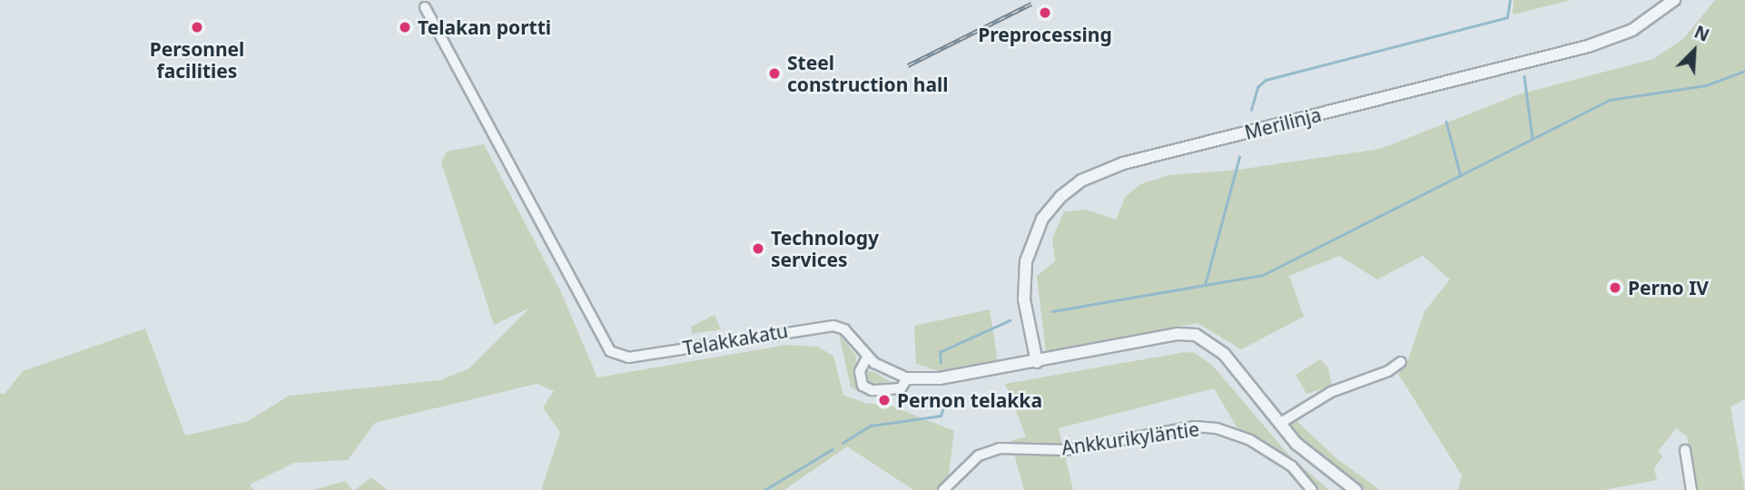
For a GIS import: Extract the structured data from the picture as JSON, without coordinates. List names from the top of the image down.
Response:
{
  "streets": {
    "street": ["Merilinja", "Telakkakatu", "Ankkurikyläntie"]
  },
  "crossings": [
    ["Merilinja", "Telakkakatu"]
  ],
  "places": [
    "Preprocessing",
    "Personnel facilities",
    "Telakan portti",
    "Steel construction hall",
    "Technology services",
    "Perno IV",
    "Pernon telakka"
  ],
  "north": "top right"
}
